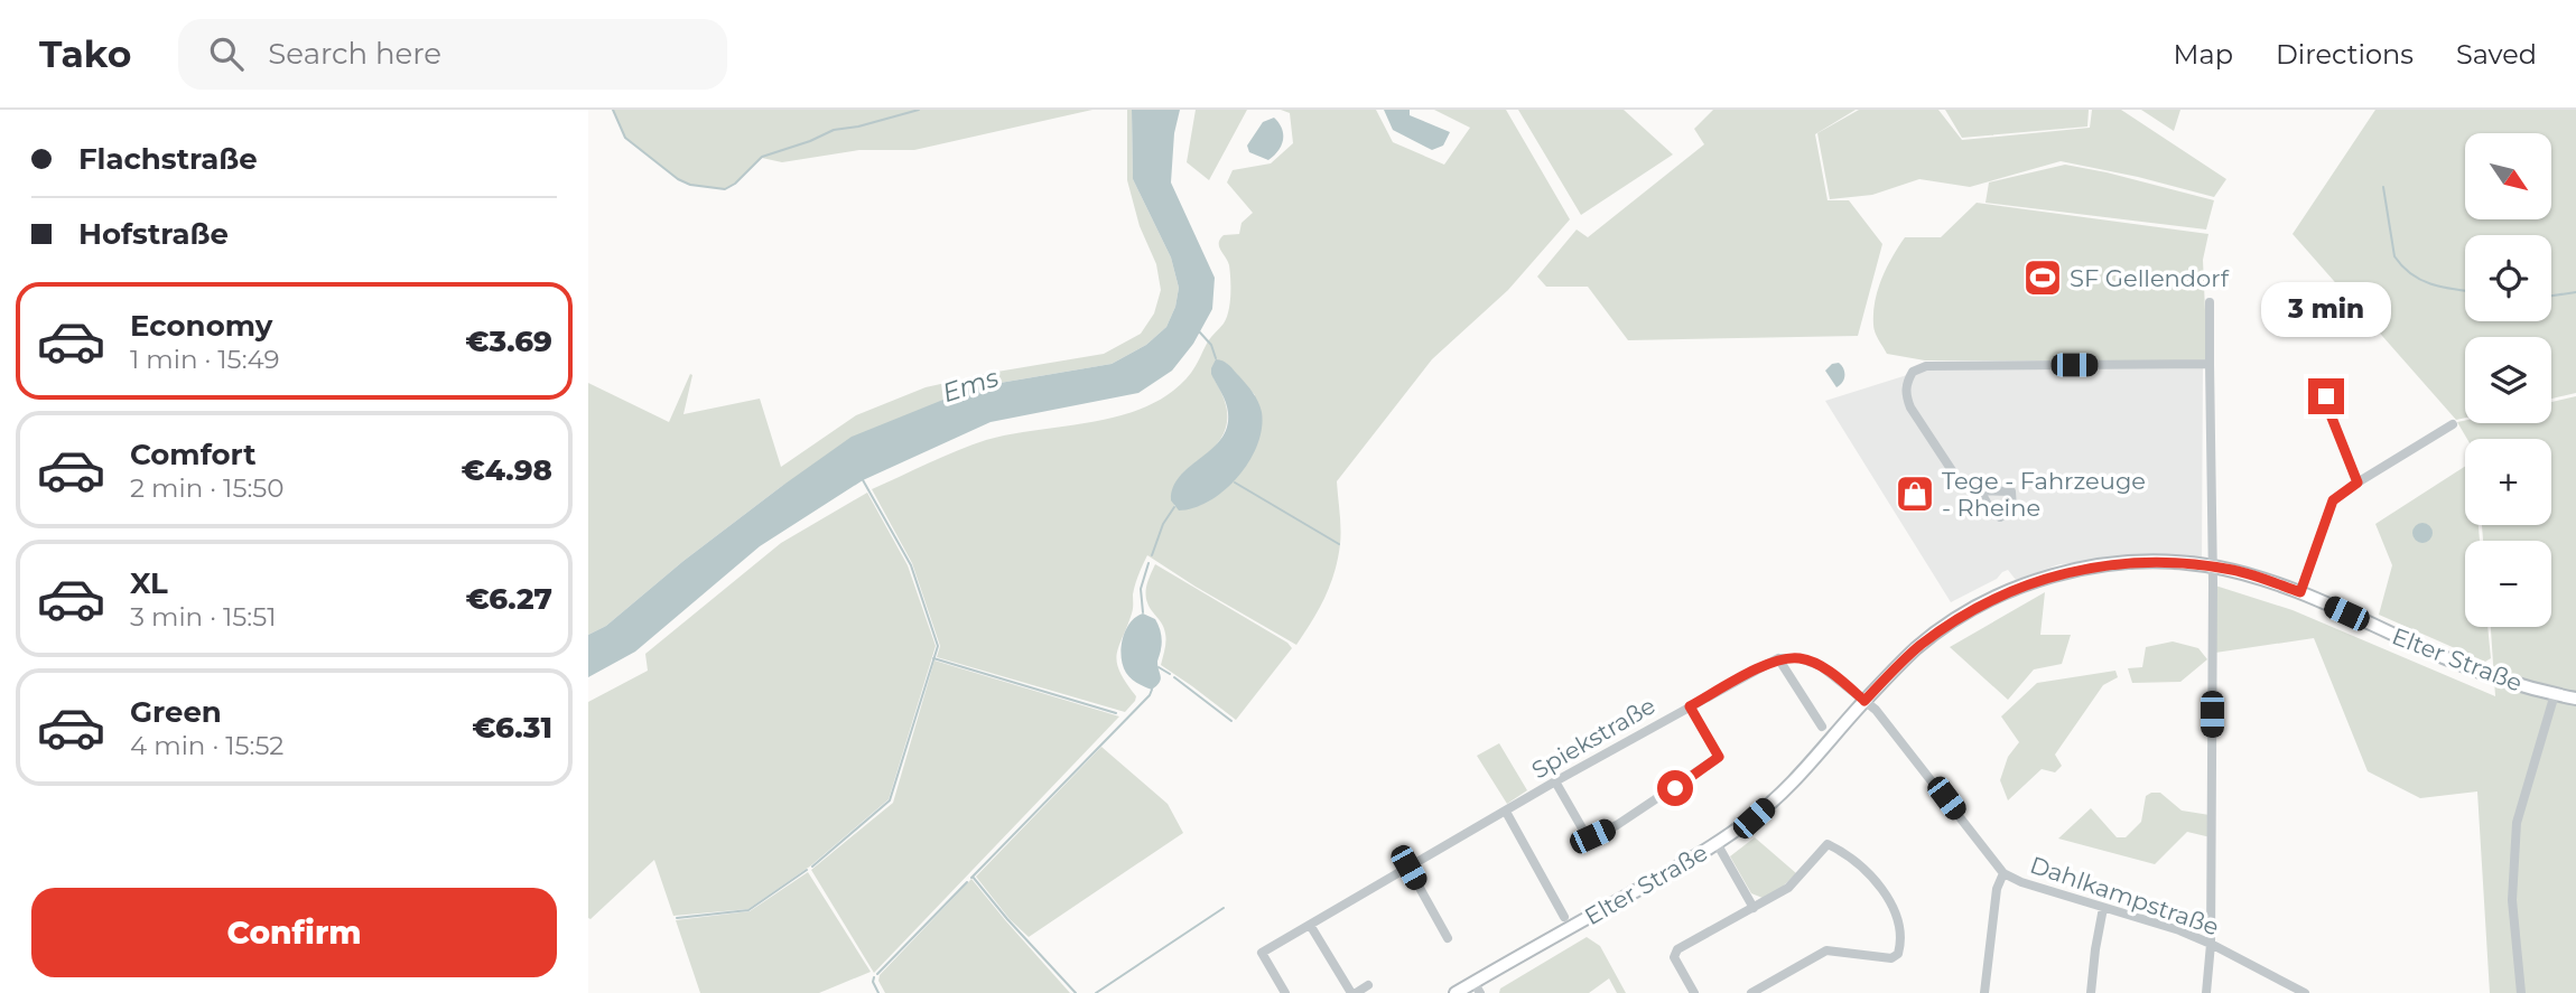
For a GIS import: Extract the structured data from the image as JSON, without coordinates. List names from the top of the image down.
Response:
{
  "streets": {
    "main road": ["Elter Straße"],
    "street": ["Spiekstraße", "Dahlkampstraße"]
  },
  "crossings": [
    ["Elter Straße", "Dahlkampstraße"]
  ],
  "water": ["Ems"],
  "places": {
    "sports": ["SF Gellendorf"],
    "shop": ["Tege - Fahrzeuge - Rheine"]
  },
  "north": "bottom right",
  "page": {
    "header": "Tako",
    "search": "Search here",
    "nav": ["Map", "Directions", "Saved"],
    "banner": ["Flachstraße", "Hofstraße"],
    "map_buttons": ["+", "−"],
    "list": [
      {
        "name": "Economy",
        "note": "1 min · 15:49",
        "value": "€3.69"
      },
      {
        "name": "Comfort",
        "note": "2 min · 15:50",
        "value": "€4.98"
      },
      {
        "name": "XL",
        "note": "3 min · 15:51",
        "value": "€6.27"
      },
      {
        "name": "Green",
        "note": "4 min · 15:52",
        "value": "€6.31"
      }
    ],
    "bubble": "3 min",
    "buttons": "Confirm"
  }
}
